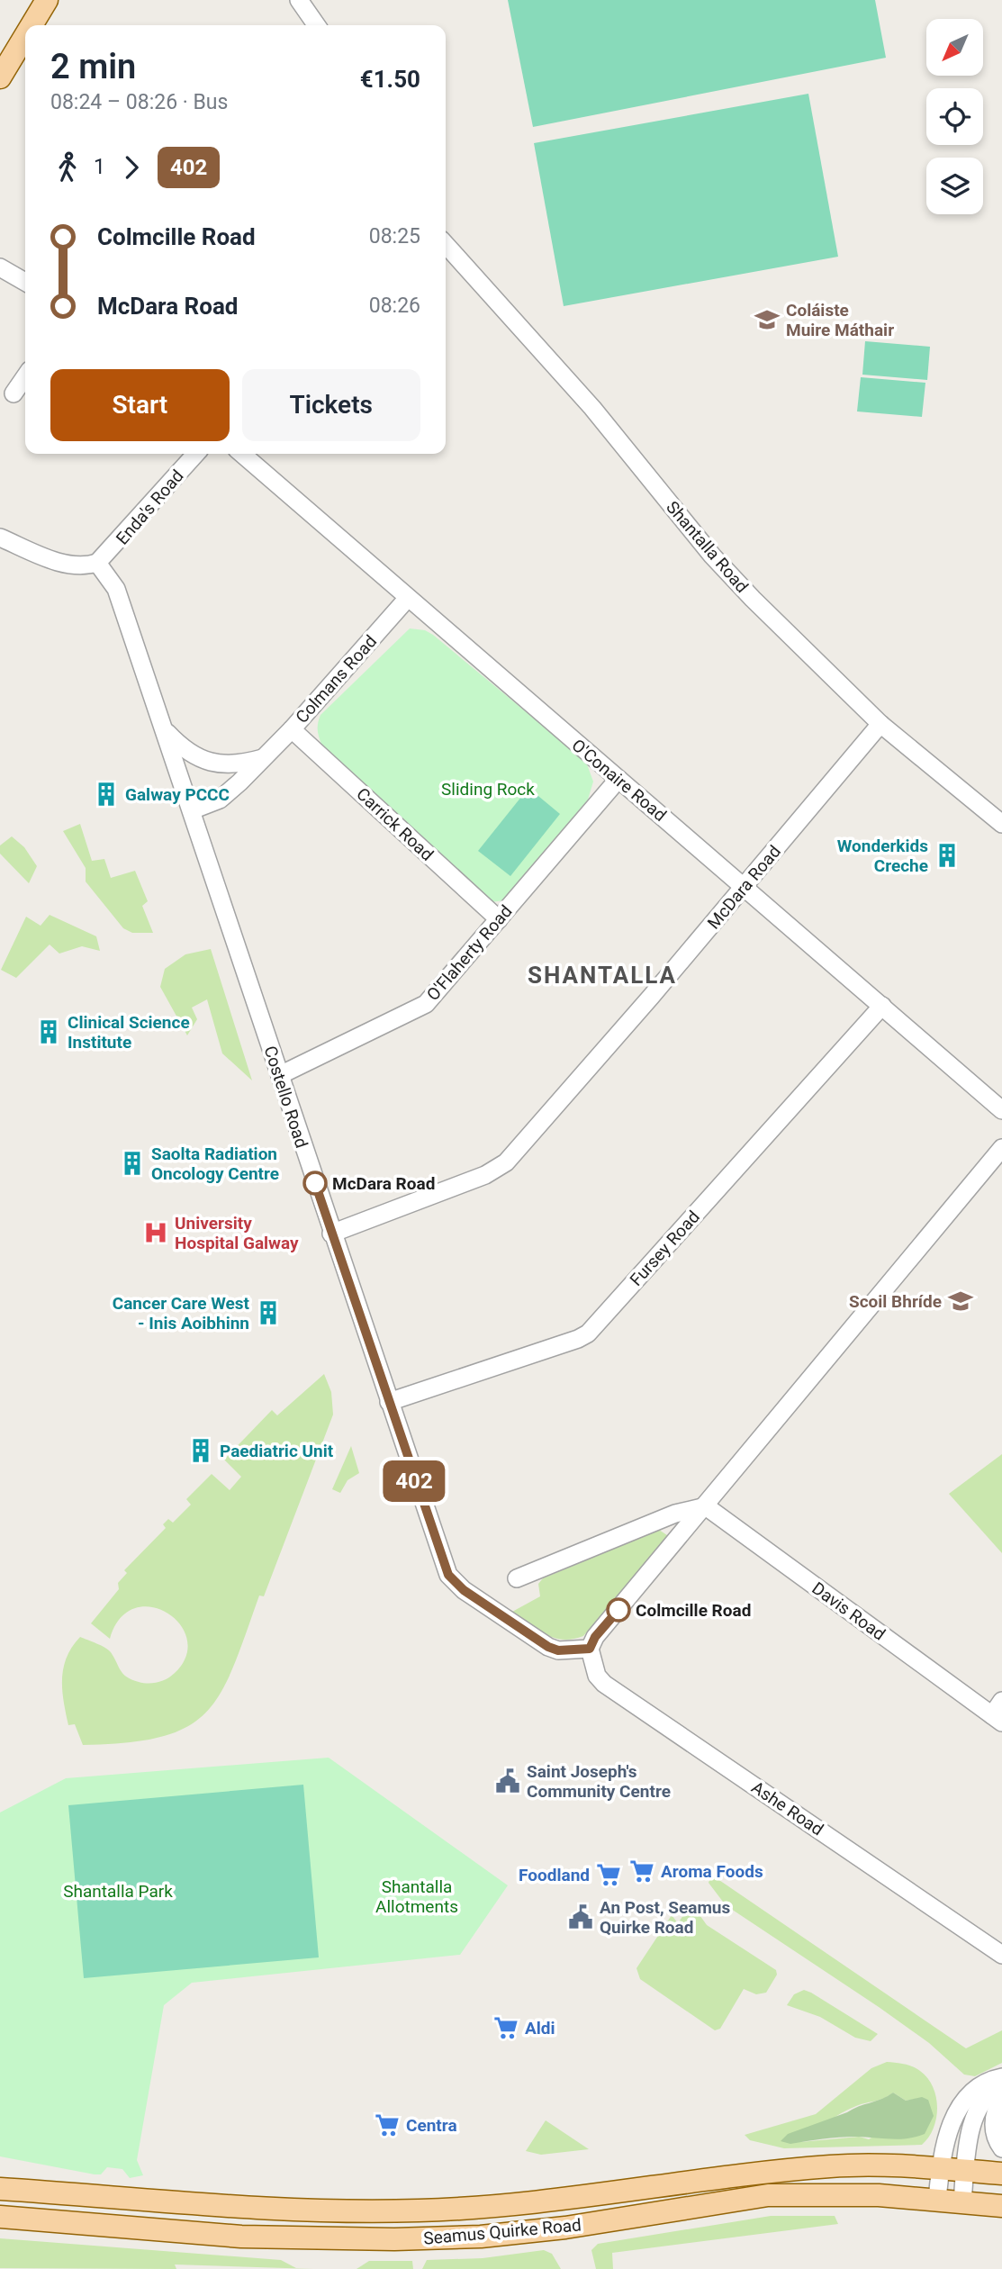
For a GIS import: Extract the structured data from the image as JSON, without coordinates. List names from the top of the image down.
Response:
{
  "streets": {
    "main road": ["Seamus Quirke Road"],
    "street": [
      "Enda's Road",
      "Shantalla Road",
      "Colmans Road",
      "O'Conaire Road",
      "Carrick Road",
      "McDara Road",
      "O'Flaherty Road",
      "Costello Road",
      "Fursey Road",
      "Davis Road",
      "Ashe Road"
    ]
  },
  "crossings": [
    ["Enda's Road", "Costello Road"],
    ["Shantalla Road", "McDara Road"],
    ["Colmans Road", "O'Conaire Road"],
    ["Colmans Road", "Carrick Road"],
    ["Colmans Road", "Costello Road"],
    ["O'Conaire Road", "McDara Road"],
    ["O'Conaire Road", "O'Flaherty Road"],
    ["O'Conaire Road", "Fursey Road"],
    ["Carrick Road", "O'Flaherty Road"],
    ["McDara Road", "Costello Road"],
    ["O'Flaherty Road", "Costello Road"],
    ["Costello Road", "Fursey Road"],
    ["Costello Road", "Ashe Road"]
  ],
  "districts": ["SHANTALLA"],
  "parks": ["Sliding Rock", "Shantalla Allotments", "Shantalla Park"],
  "places": {
    "school or university": ["Coláiste Muire Máthair", "Scoil Bhríde"],
    "building": [
      "Galway PCCC",
      "Wonderkids Creche",
      "Clinical Science Institute",
      "Saolta Radiation Oncology Centre",
      "Cancer Care West - Inis Aoibhinn",
      "Paediatric Unit"
    ],
    "other": ["McDara Road", "Colmcille Road"],
    "hospital": ["University Hospital Galway"],
    "public building": ["Saint Joseph's Community Centre", "An Post, Seamus Quirke Road"],
    "supermarket": [
      "Aroma Foods",
      "Foodland",
      "Aldi",
      "Centra"
    ]
  },
  "lines": ["bus line 402"],
  "north": "bottom left",
  "page": {
    "on_map": "402",
    "heading": ["2 min", "08:24 – 08:26 · Bus", "€1.50"],
    "legs": ["1", "402"],
    "list": [
      {
        "name": "Colmcille Road",
        "value": "08:25"
      },
      {
        "name": "McDara Road",
        "value": "08:26"
      }
    ],
    "buttons": ["Start", "Tickets"]
  }
}
